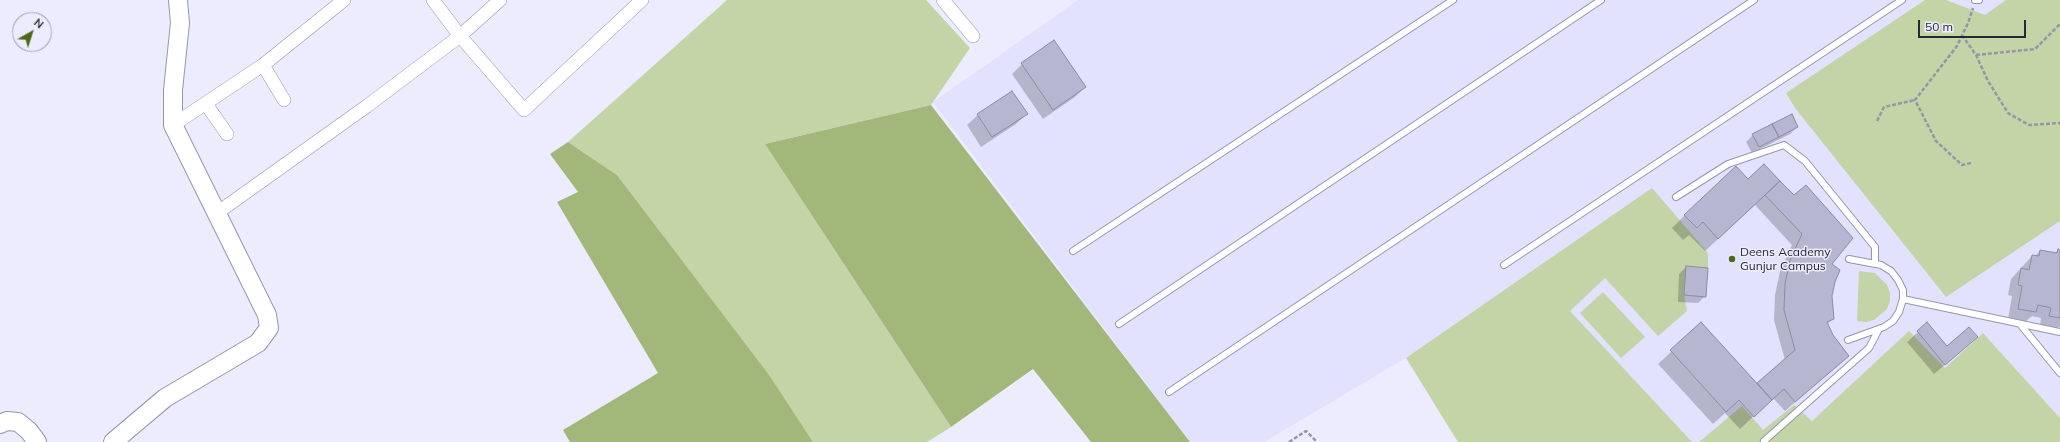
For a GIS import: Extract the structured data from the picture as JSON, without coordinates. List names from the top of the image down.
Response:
{
  "places": ["Deens Academy Gunjur Campus"],
  "scale_bar": "50 m",
  "north": "top right"
}
